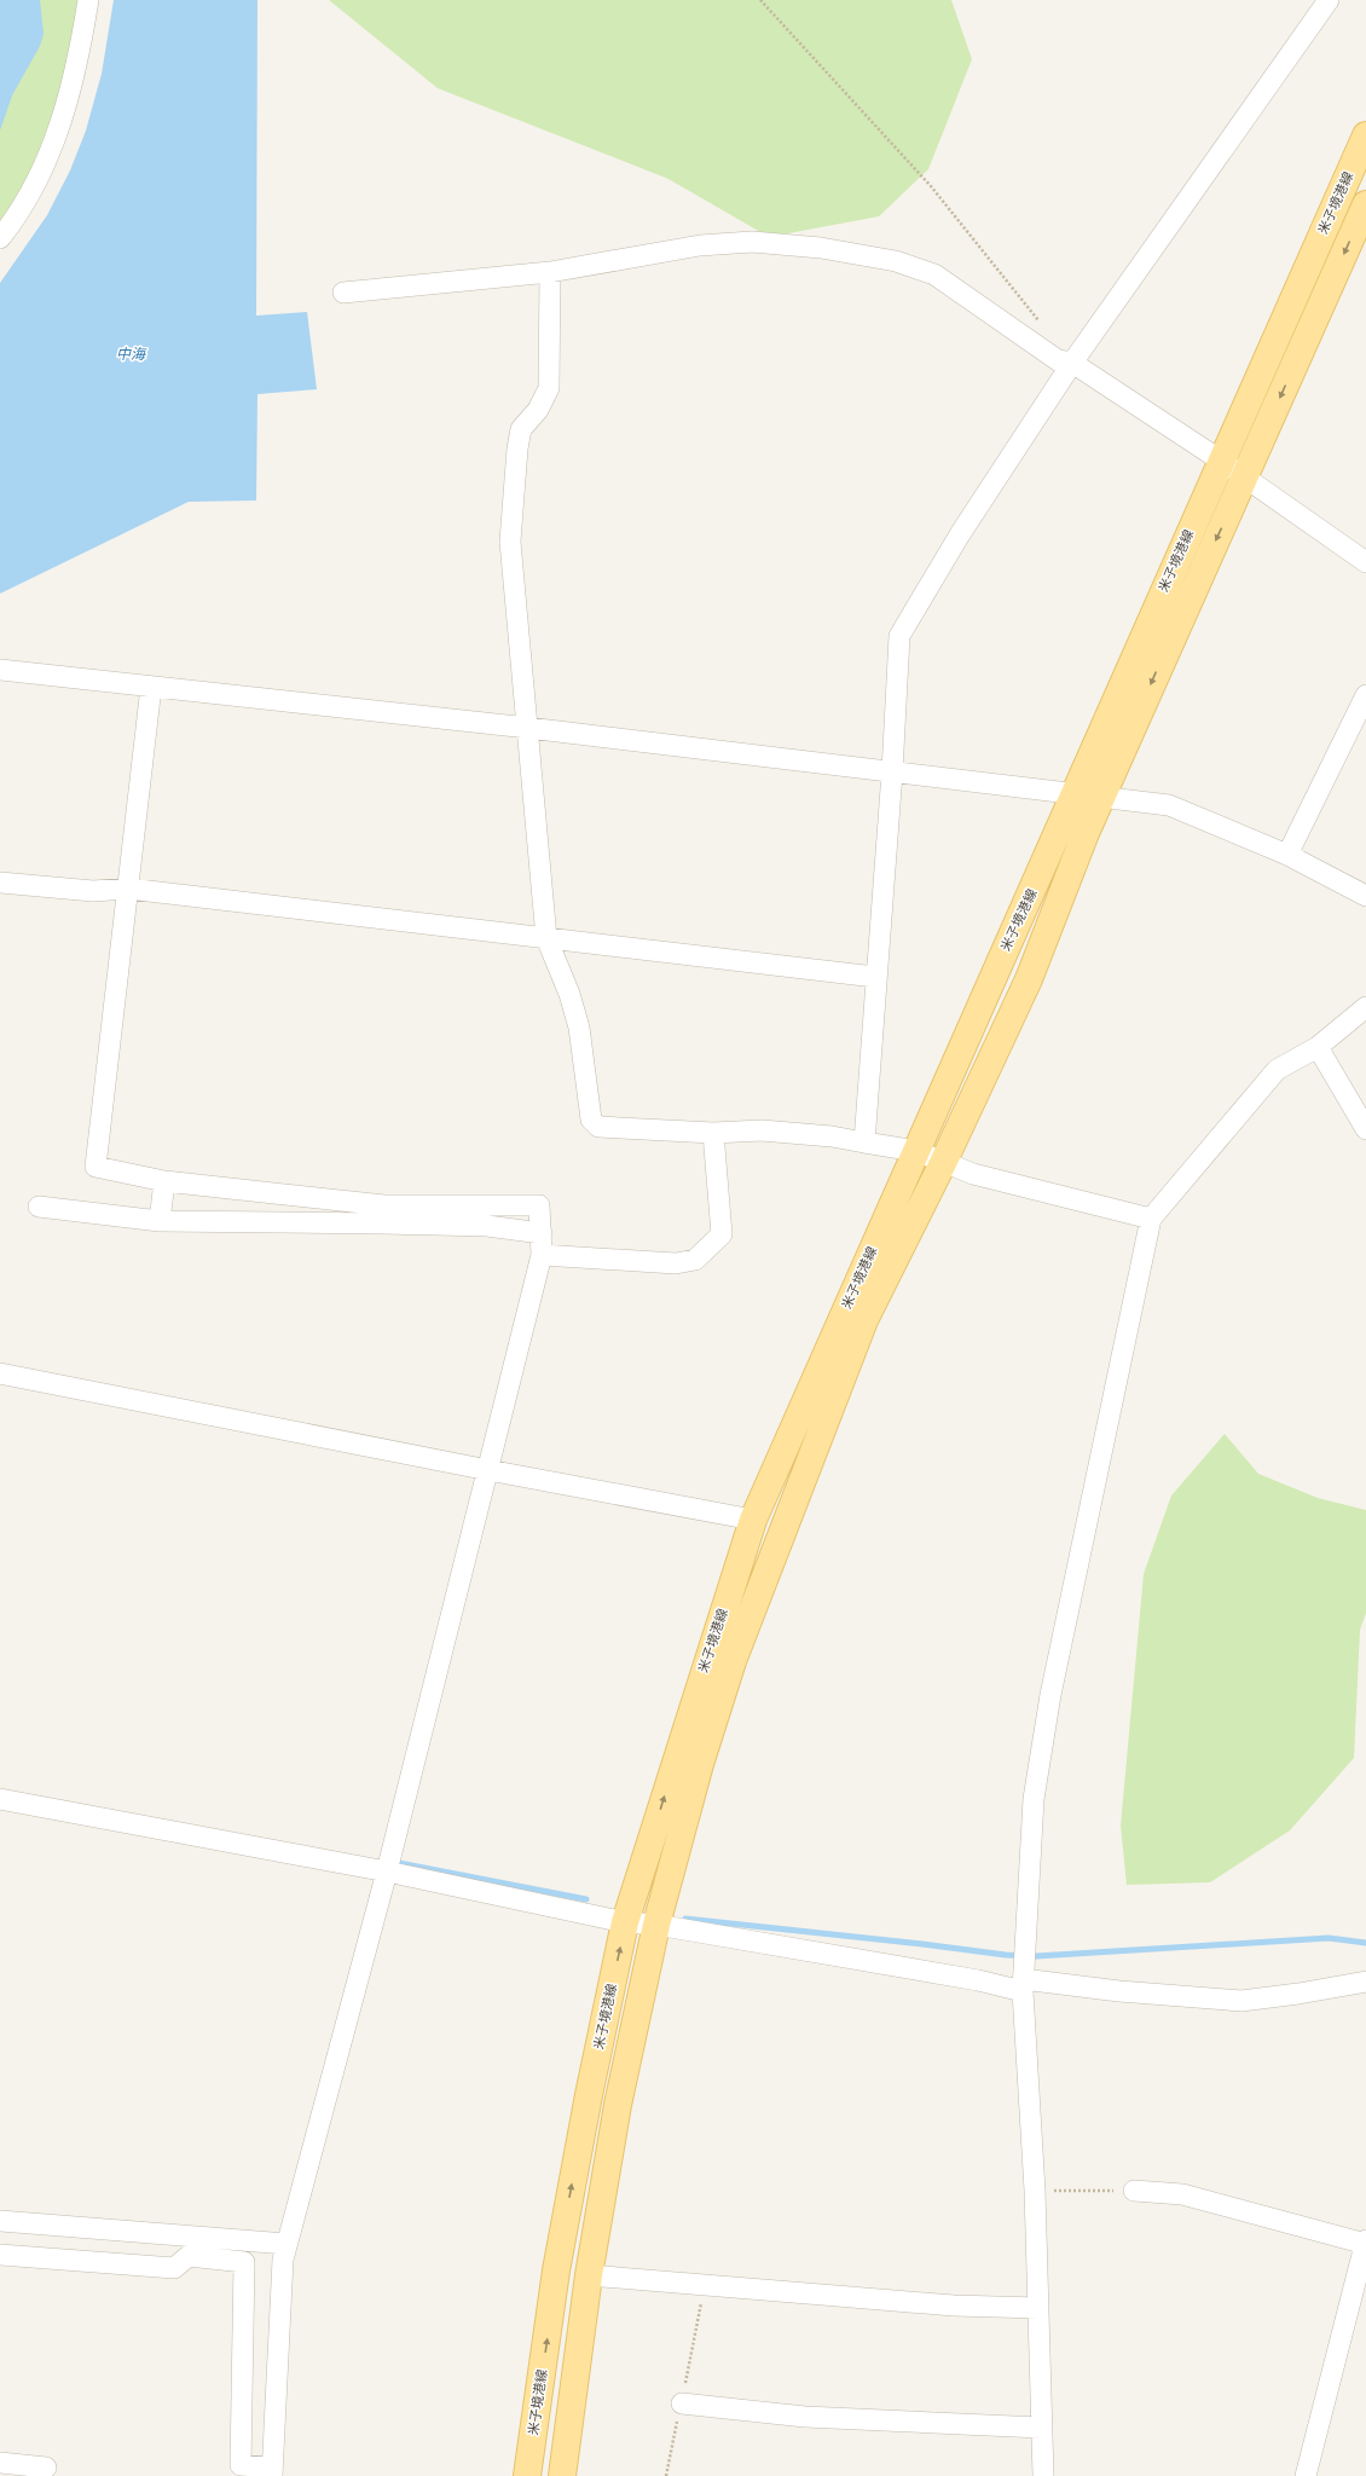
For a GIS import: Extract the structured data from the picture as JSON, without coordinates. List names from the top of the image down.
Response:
{
  "streets": {
    "main road": ["米子境港線"]
  },
  "water": ["中海"]
}
